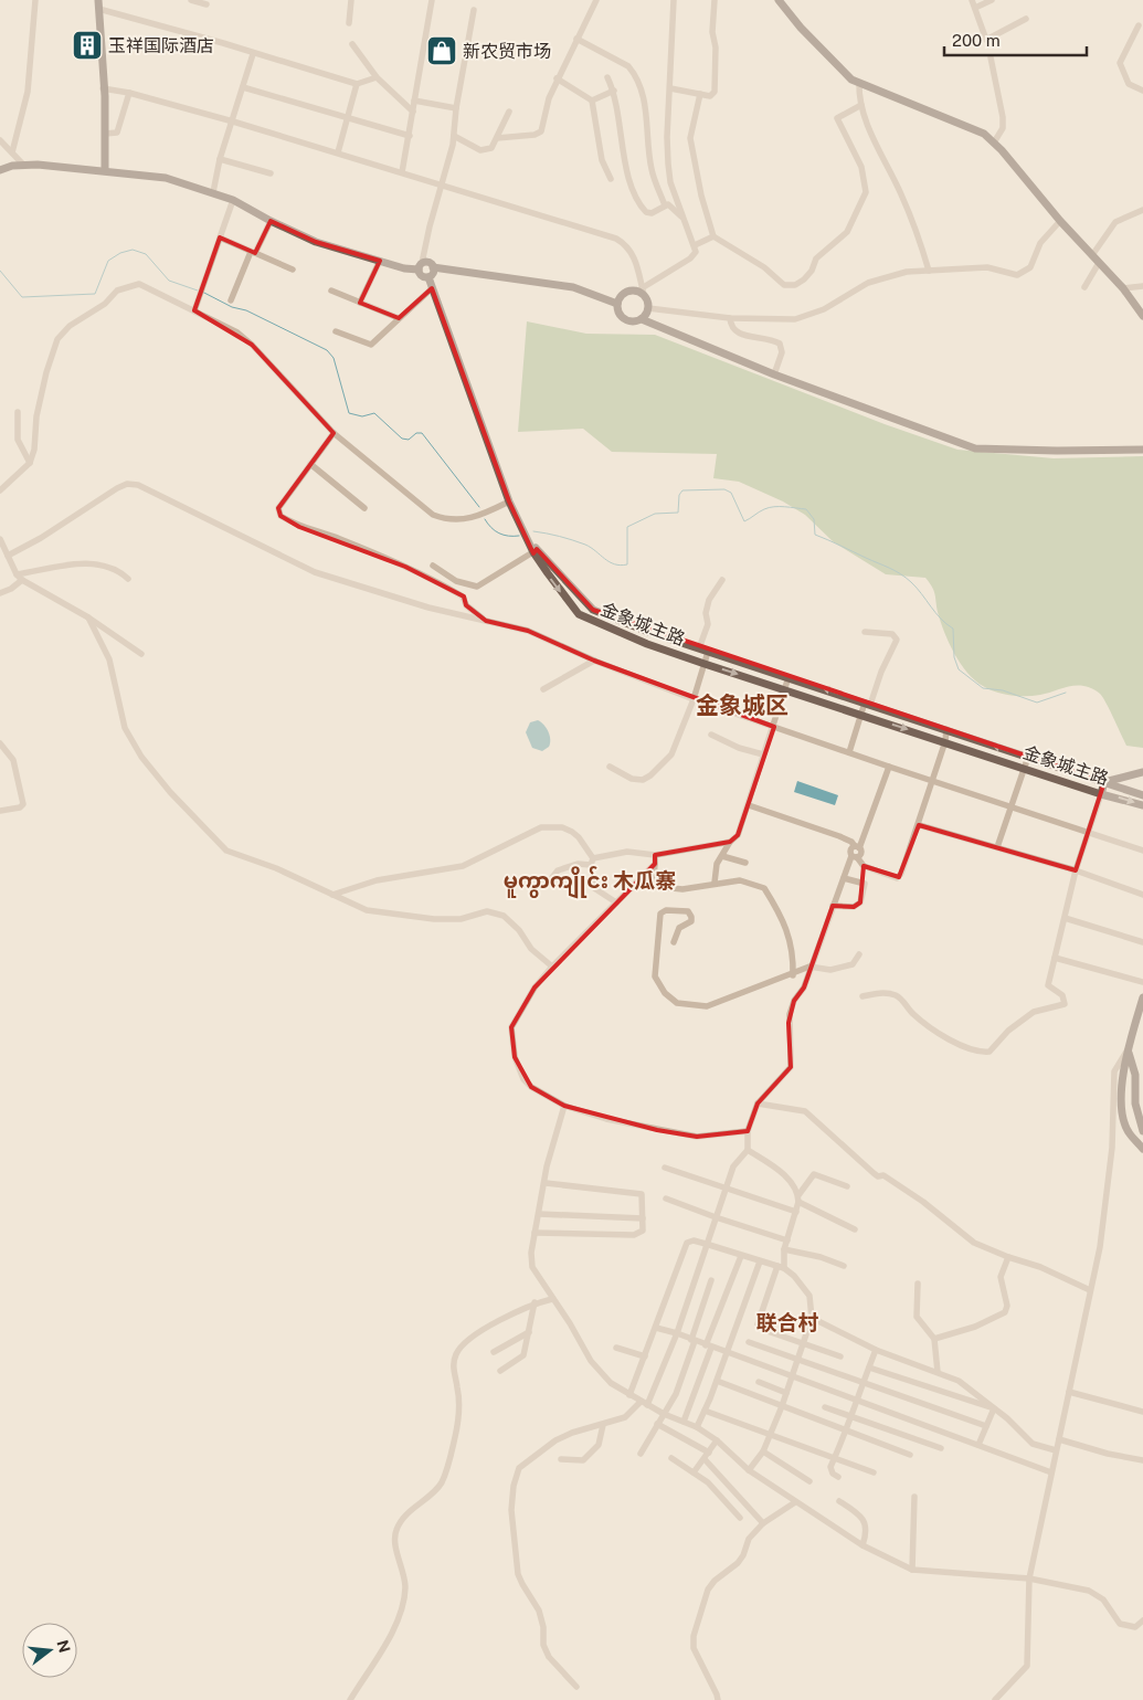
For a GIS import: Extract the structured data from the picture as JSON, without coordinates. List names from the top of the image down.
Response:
{
  "streets": {
    "main road": ["金象城主路"]
  },
  "districts": ["金象城区", "မူကွာကျိုင်း 木瓜寨", "联合村"],
  "places": {
    "building": ["玉祥国际酒店"],
    "shop": ["新农贸市场"]
  },
  "scale_bar": "200 m",
  "north": "right"
}
